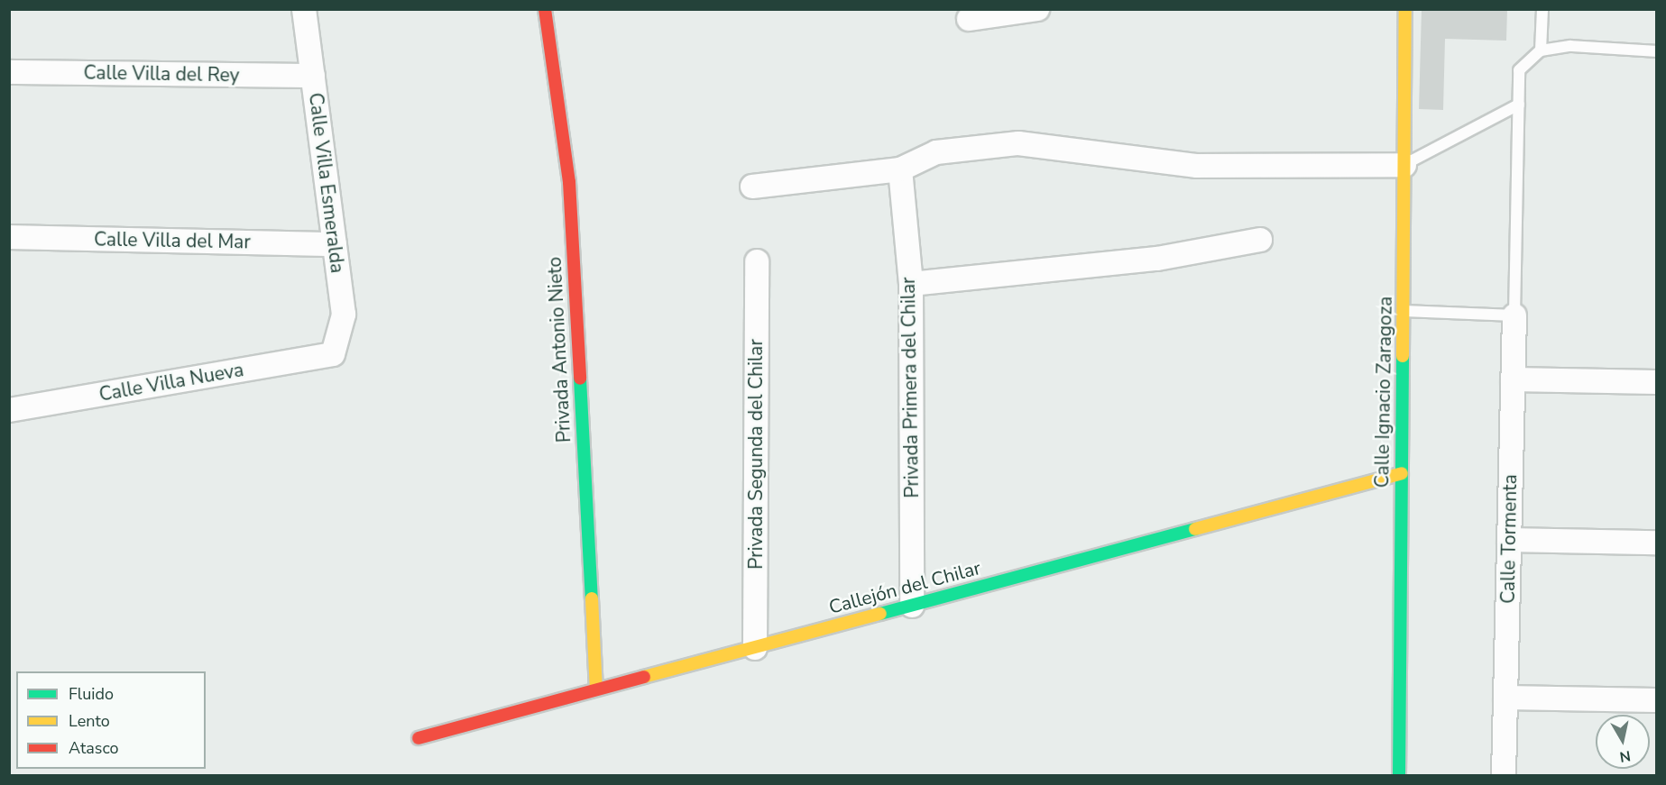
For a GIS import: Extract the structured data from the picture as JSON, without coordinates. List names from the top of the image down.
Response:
{
  "streets": {
    "street": [
      "Calle Villa del Rey",
      "Calle Villa Esmeralda",
      "Calle Villa del Mar",
      "Privada Antonio Nieto",
      "Calle Villa Nueva",
      "Privada Primera del Chilar",
      "Calle Ignacio Zaragoza",
      "Privada Segunda del Chilar",
      "Calle Tormenta",
      "Callejón del Chilar"
    ]
  },
  "crossings": [
    ["Calle Villa del Rey", "Calle Villa Esmeralda"],
    ["Calle Villa Esmeralda", "Calle Villa del Mar"],
    ["Calle Villa Esmeralda", "Calle Villa Nueva"],
    ["Privada Antonio Nieto", "Callejón del Chilar"],
    ["Privada Primera del Chilar", "Callejón del Chilar"],
    ["Calle Ignacio Zaragoza", "Callejón del Chilar"],
    ["Privada Segunda del Chilar", "Callejón del Chilar"]
  ],
  "legend": ["Fluido", "Lento", "Atasco"],
  "north": "bottom"
}
